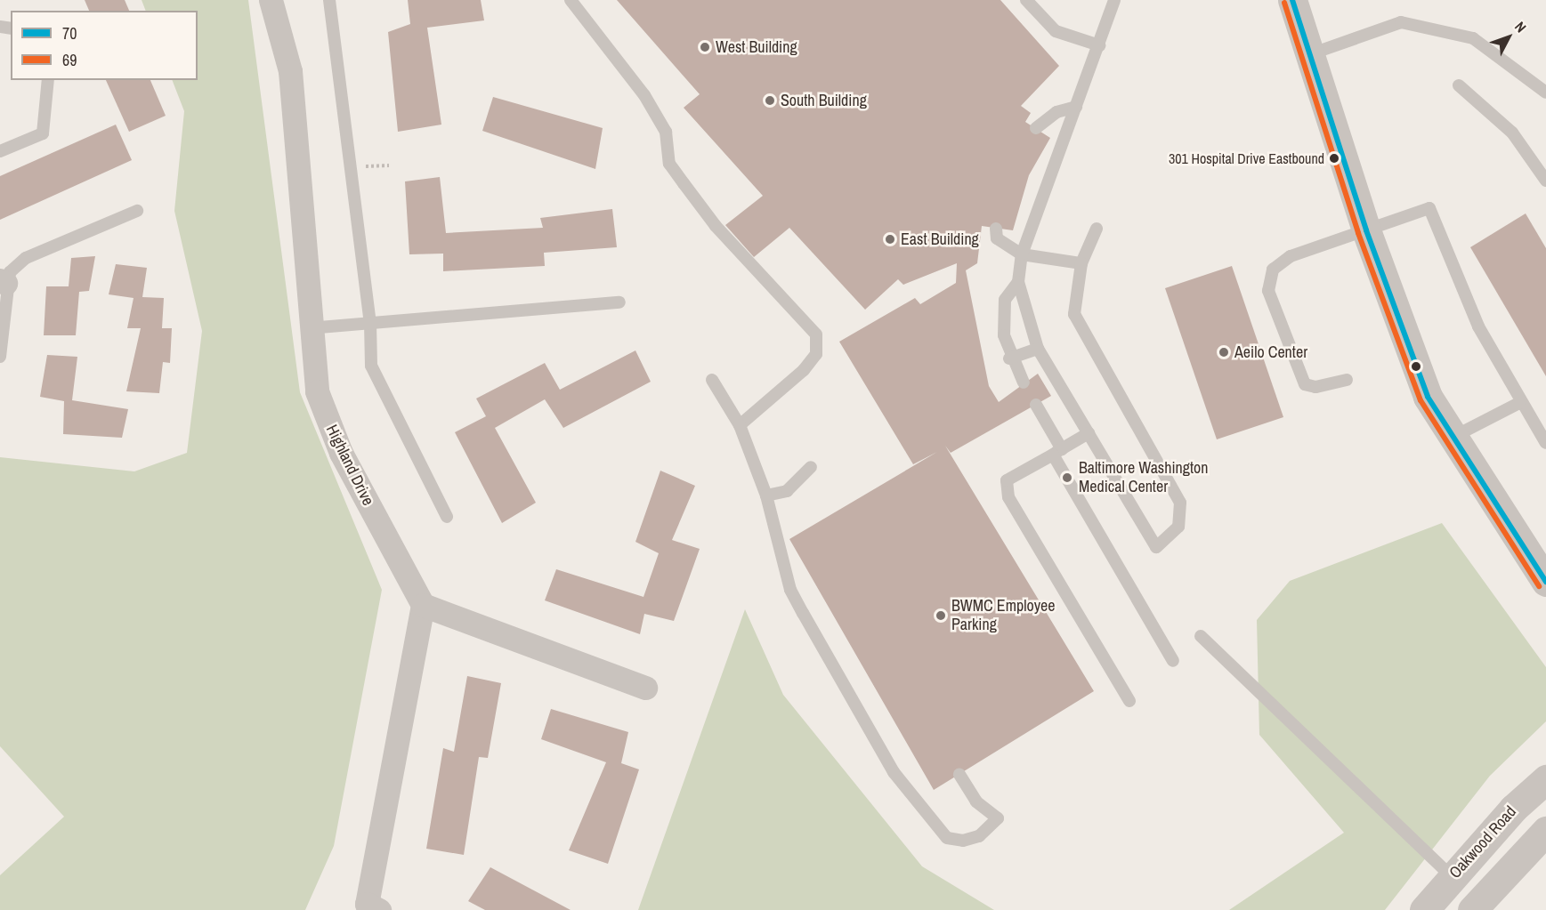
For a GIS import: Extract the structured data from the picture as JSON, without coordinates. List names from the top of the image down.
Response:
{
  "streets": {
    "street": ["Highland Drive", "Oakwood Road"]
  },
  "places": [
    "West Building",
    "South Building",
    "301 Hospital Drive Eastbound",
    "East Building",
    "Aeilo Center",
    "Baltimore Washington Medical Center",
    "BWMC Employee Parking"
  ],
  "lines": ["transit line 70", "transit line 69"],
  "legend": ["70", "69"],
  "north": "top right"
}
